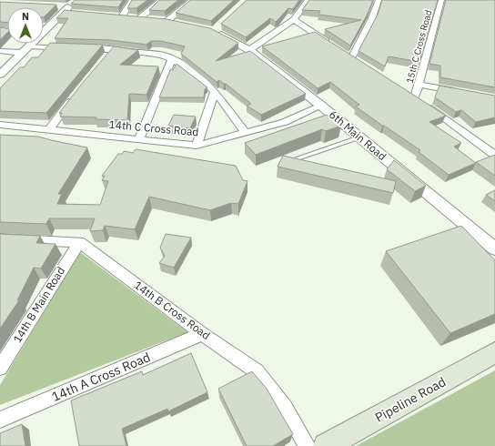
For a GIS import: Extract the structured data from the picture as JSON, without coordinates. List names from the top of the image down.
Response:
{
  "streets": {
    "main road": ["Pipeline Road"],
    "street": [
      "15th C Cross Road",
      "14th C Cross Road",
      "6th Main Road",
      "14th B Main Road",
      "14th B Cross Road",
      "14th A Cross Road"
    ]
  },
  "crossings": [
    ["14th C Cross Road", "6th Main Road"],
    ["14th B Main Road", "14th B Cross Road"],
    ["14th B Cross Road", "14th A Cross Road"]
  ],
  "north": "top"
}
